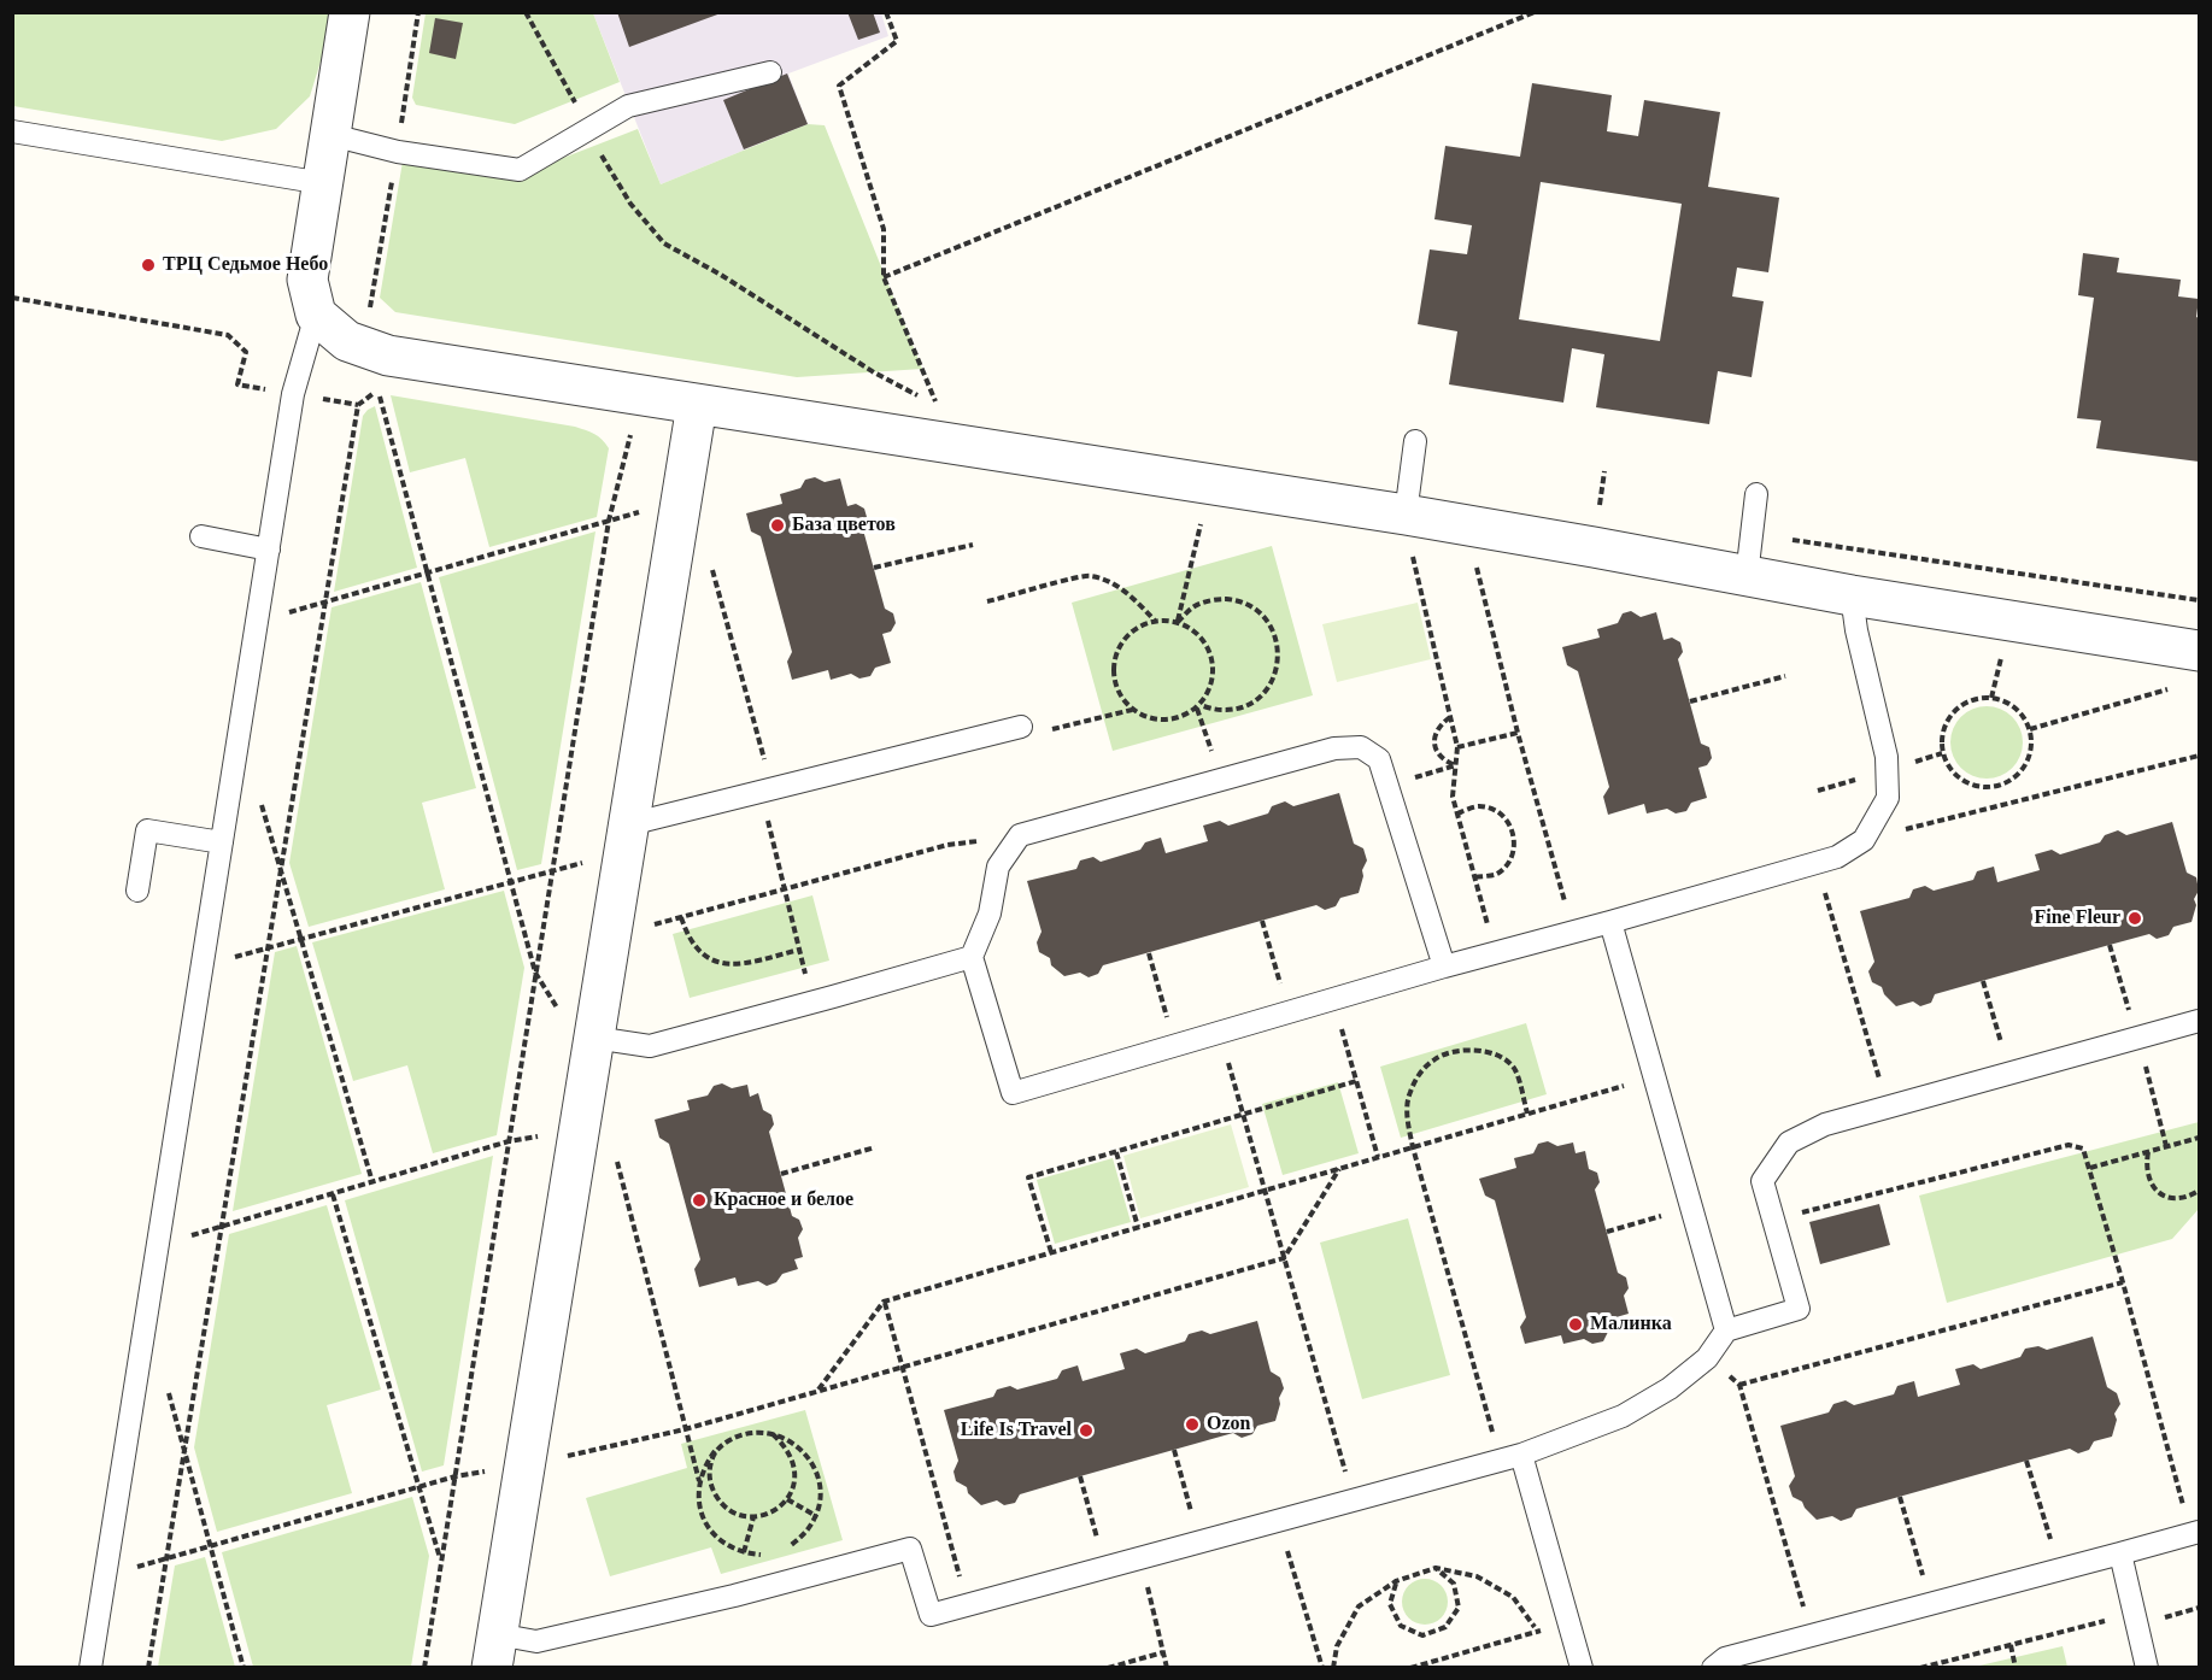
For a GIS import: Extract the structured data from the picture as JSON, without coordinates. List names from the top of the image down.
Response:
{
  "places": [
    "ТРЦ Седьмое Небо",
    "База цветов",
    "Fine Fleur",
    "Красное и белое",
    "Малинка",
    "Ozon",
    "Life Is Travel"
  ]
}
